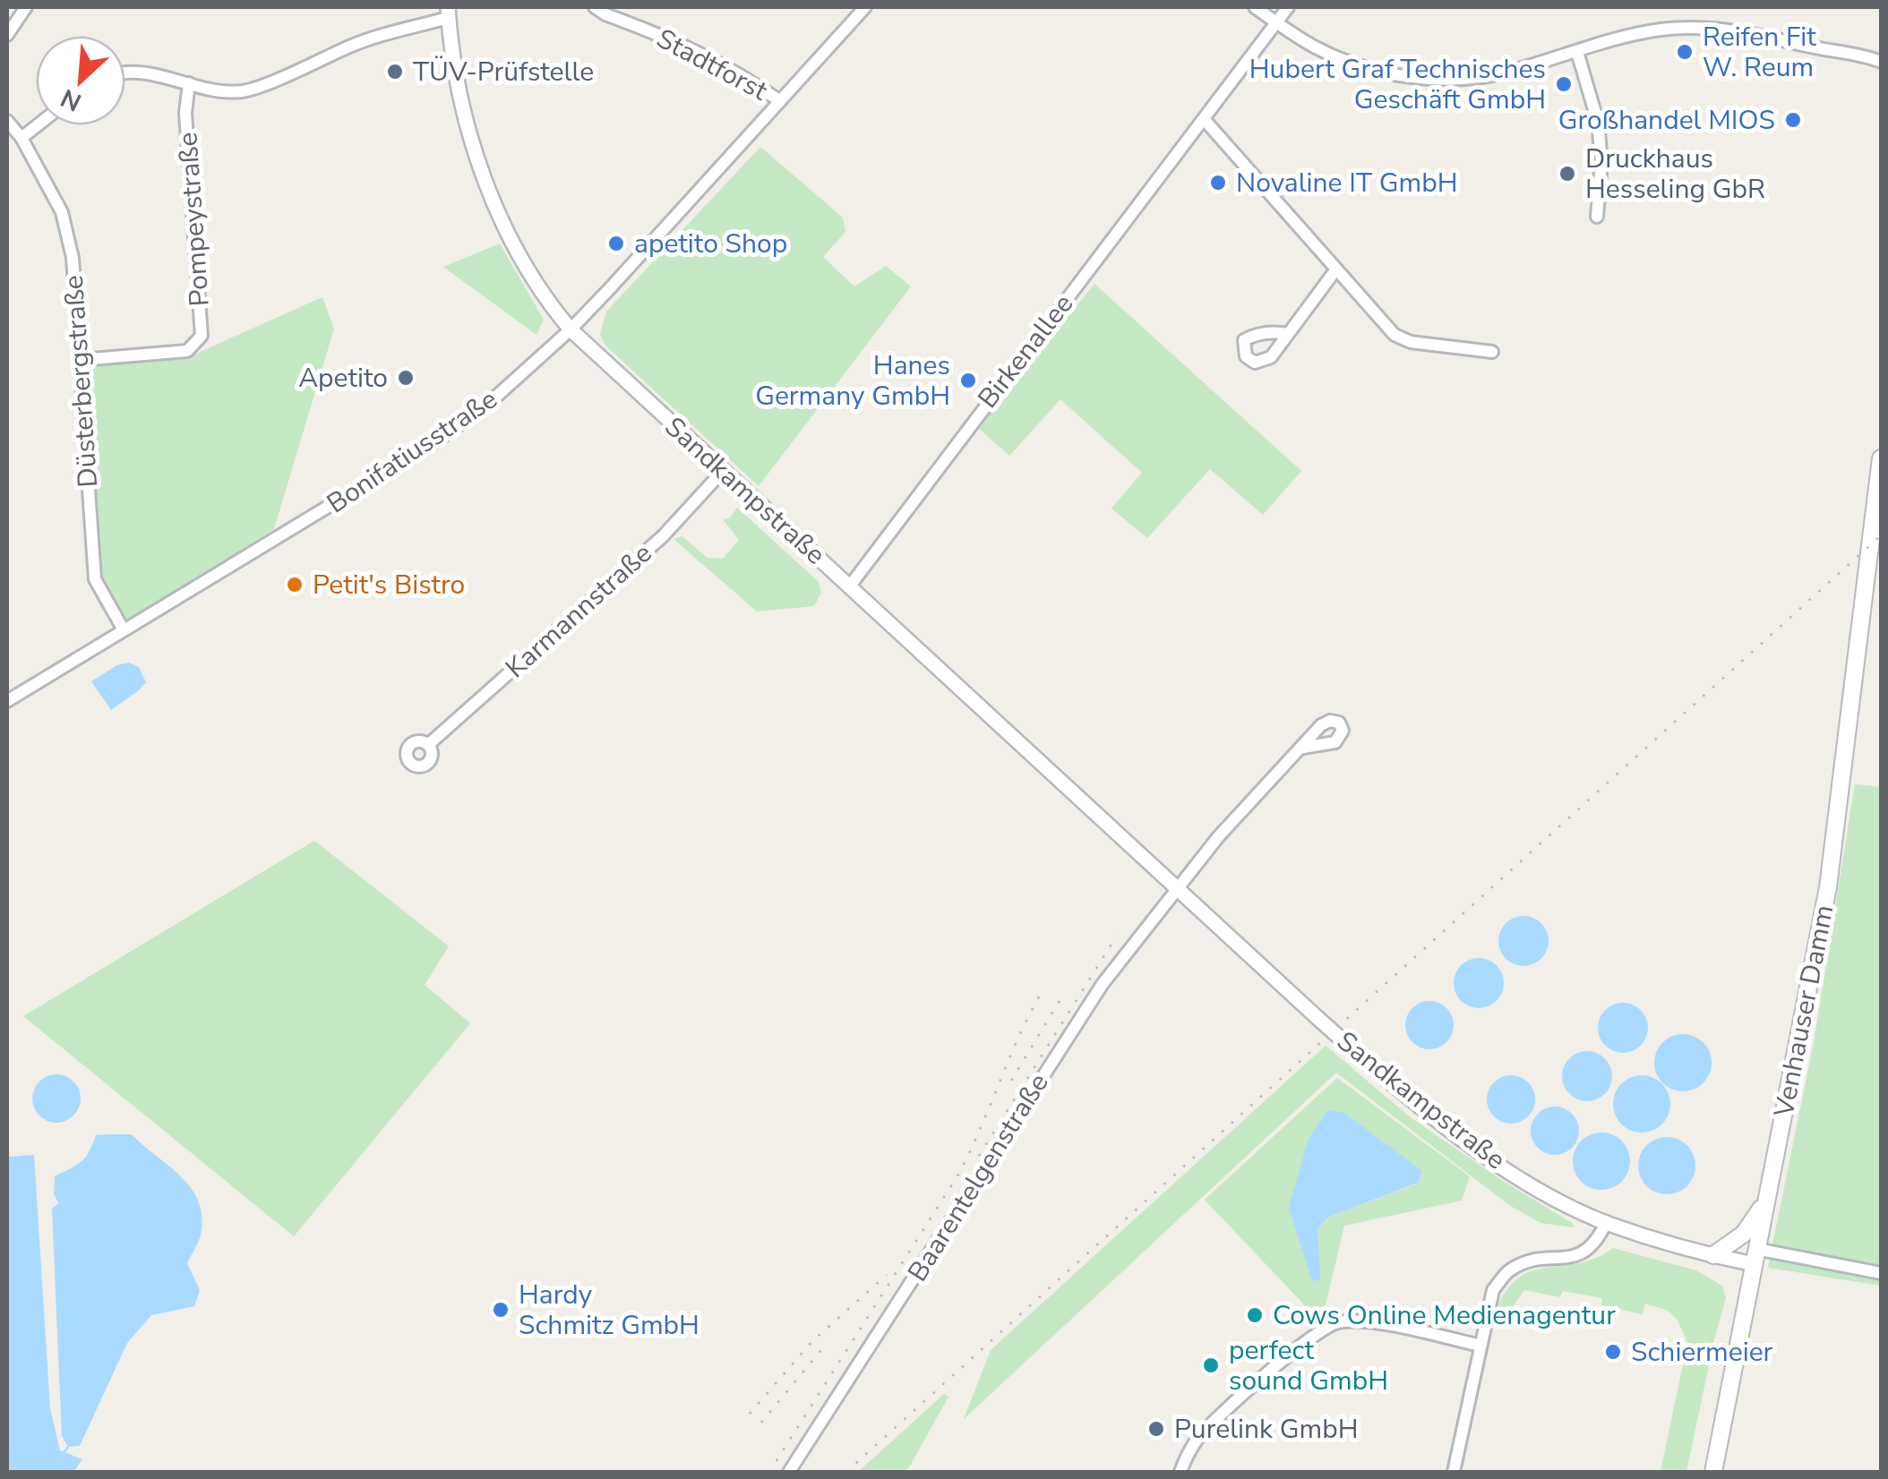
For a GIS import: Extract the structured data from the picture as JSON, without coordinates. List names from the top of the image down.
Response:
{
  "streets": {
    "main road": ["Venhauser Damm"],
    "street": [
      "Stadtforst",
      "Pompeystraße",
      "Birkenallee",
      "Düsterbergstraße",
      "Bonifatiusstraße",
      "Sandkampstraße",
      "Karmannstraße",
      "Baarentelgenstraße"
    ]
  },
  "crossings": [
    ["Stadtforst", "Bonifatiusstraße"],
    ["Pompeystraße", "Düsterbergstraße"],
    ["Birkenallee", "Sandkampstraße"],
    ["Düsterbergstraße", "Bonifatiusstraße"],
    ["Bonifatiusstraße", "Sandkampstraße"],
    ["Sandkampstraße", "Karmannstraße"],
    ["Sandkampstraße", "Venhauser Damm"],
    ["Sandkampstraße", "Baarentelgenstraße"]
  ],
  "places": [
    "Reifen Fit W. Reum",
    "TÜV-Prüfstelle",
    "Hubert Graf Technisches Geschäft GmbH",
    "Großhandel MIOS",
    "Druckhaus Hesseling GbR",
    "Novaline IT GmbH",
    "apetito Shop",
    "Apetito",
    "Hanes Germany GmbH",
    "Petit's Bistro",
    "Hardy Schmitz GmbH",
    "Cows Online Medienagentur",
    "Schiermeier",
    "perfect sound GmbH",
    "Purelink GmbH"
  ],
  "north": "bottom left"
}
